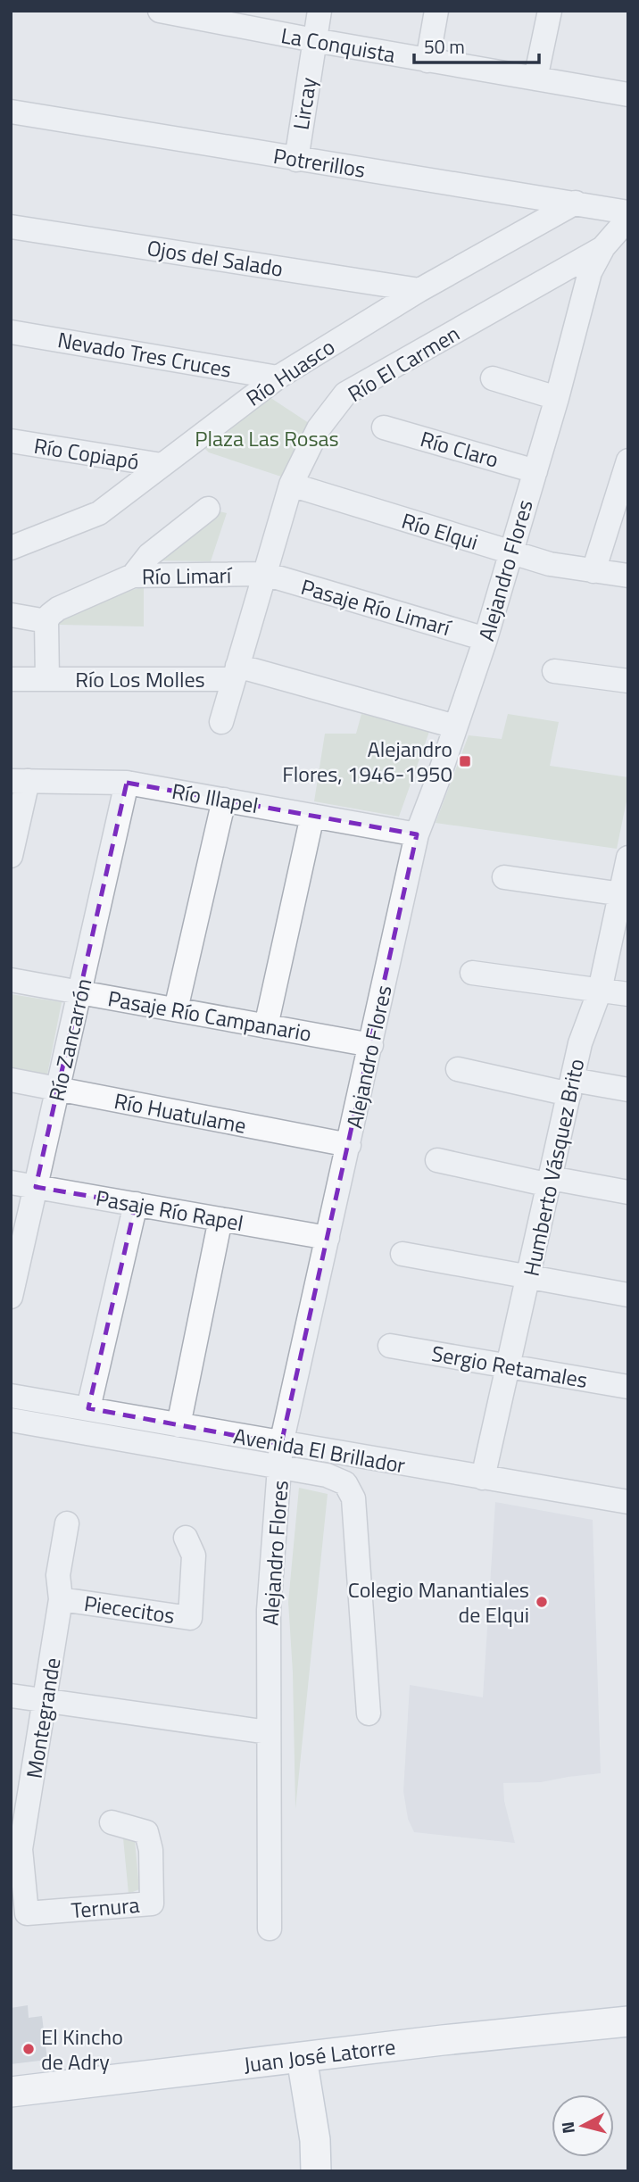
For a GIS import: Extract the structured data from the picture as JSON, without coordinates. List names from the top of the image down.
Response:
{
  "streets": {
    "main road": ["Juan José Latorre"],
    "street": [
      "La Conquista",
      "Lircay",
      "Potrerillos",
      "Ojos del Salado",
      "Nevado Tres Cruces",
      "Río El Carmen",
      "Río Huasco",
      "Río Claro",
      "Río Copiapó",
      "Río Elqui",
      "Alejandro Flores",
      "Río Limarí",
      "Pasaje Río Limarí",
      "Río Los Molles",
      "Río Illapel",
      "Pasaje Río Campanario",
      "Río Zancarrón",
      "Río Huatulame",
      "Humberto Vásquez Brito",
      "Pasaje Río Rapel",
      "Sergio Retamales",
      "Avenida El Brillador",
      "Piececitos",
      "Montegrande",
      "Ternura"
    ]
  },
  "crossings": [
    ["La Conquista", "Lircay"],
    ["Lircay", "Potrerillos"],
    ["Potrerillos", "Río Huasco"],
    ["Ojos del Salado", "Río Huasco"],
    ["Nevado Tres Cruces", "Río Huasco"],
    ["Río El Carmen", "Río Elqui"],
    ["Río El Carmen", "Alejandro Flores"],
    ["Río El Carmen", "Río Limarí"],
    ["Río El Carmen", "Pasaje Río Limarí"],
    ["Río El Carmen", "Río Los Molles"],
    ["Río Huasco", "Río Copiapó"],
    ["Río Claro", "Alejandro Flores"],
    ["Río Elqui", "Alejandro Flores"],
    ["Alejandro Flores", "Pasaje Río Limarí"],
    ["Alejandro Flores", "Río Los Molles"],
    ["Alejandro Flores", "Río Illapel"],
    ["Alejandro Flores", "Pasaje Río Campanario"],
    ["Alejandro Flores", "Río Huatulame"],
    ["Alejandro Flores", "Pasaje Río Rapel"],
    ["Alejandro Flores", "Avenida El Brillador"],
    ["Río Limarí", "Pasaje Río Limarí"],
    ["Río Illapel", "Río Zancarrón"],
    ["Pasaje Río Campanario", "Río Zancarrón"],
    ["Río Zancarrón", "Río Huatulame"],
    ["Río Zancarrón", "Pasaje Río Rapel"],
    ["Humberto Vásquez Brito", "Sergio Retamales"],
    ["Humberto Vásquez Brito", "Avenida El Brillador"],
    ["Piececitos", "Montegrande"],
    ["Montegrande", "Ternura"]
  ],
  "parks": ["Plaza Las Rosas"],
  "places": {
    "transit": ["Alejandro Flores, 1946-1950"],
    "other": ["Colegio Manantiales de Elqui", "El Kincho de Adry"]
  },
  "scale_bar": "50 m",
  "north": "left"
}
